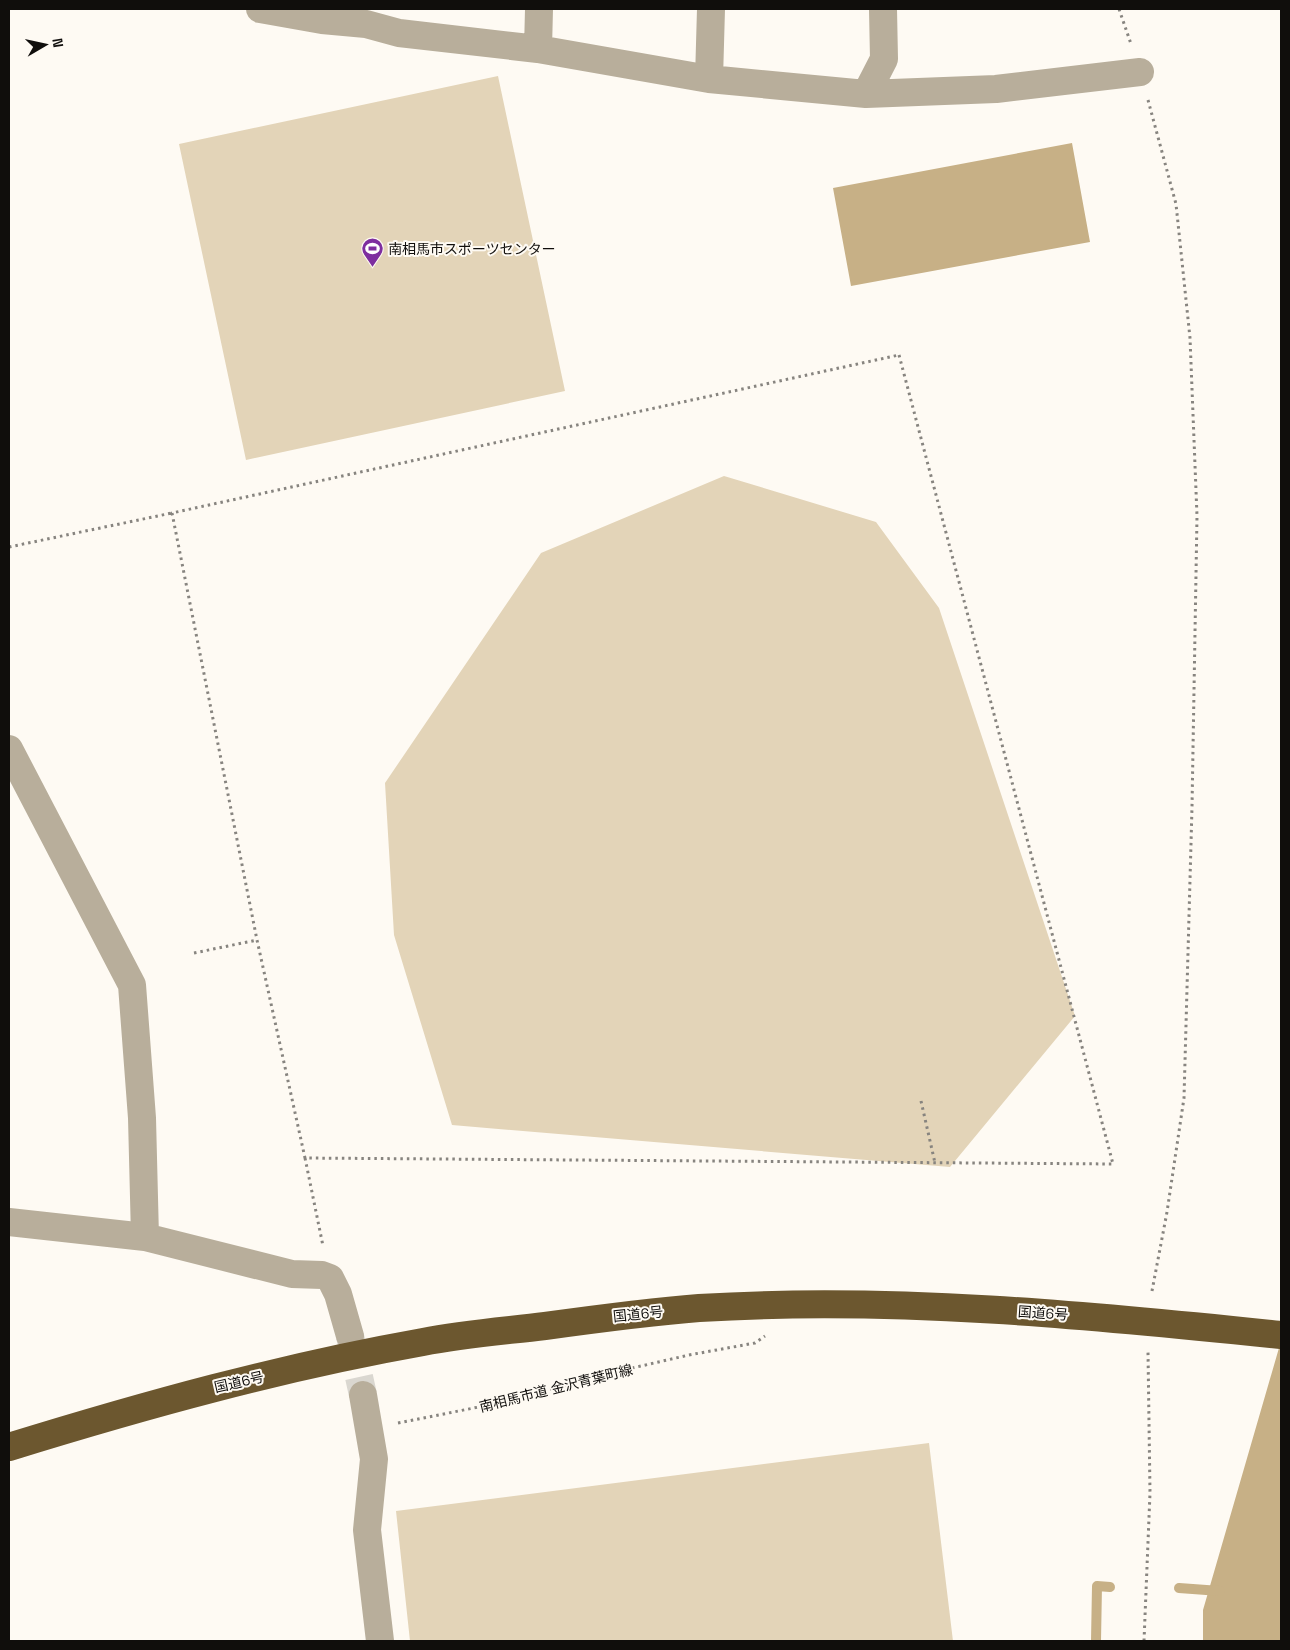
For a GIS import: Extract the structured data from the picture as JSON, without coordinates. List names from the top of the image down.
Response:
{
  "streets": {
    "highway": ["国道6号"],
    "path": ["南相馬市道 金沢青葉町線"]
  },
  "places": {
    "sports": ["南相馬市スポーツセンター"]
  },
  "north": "right"
}
